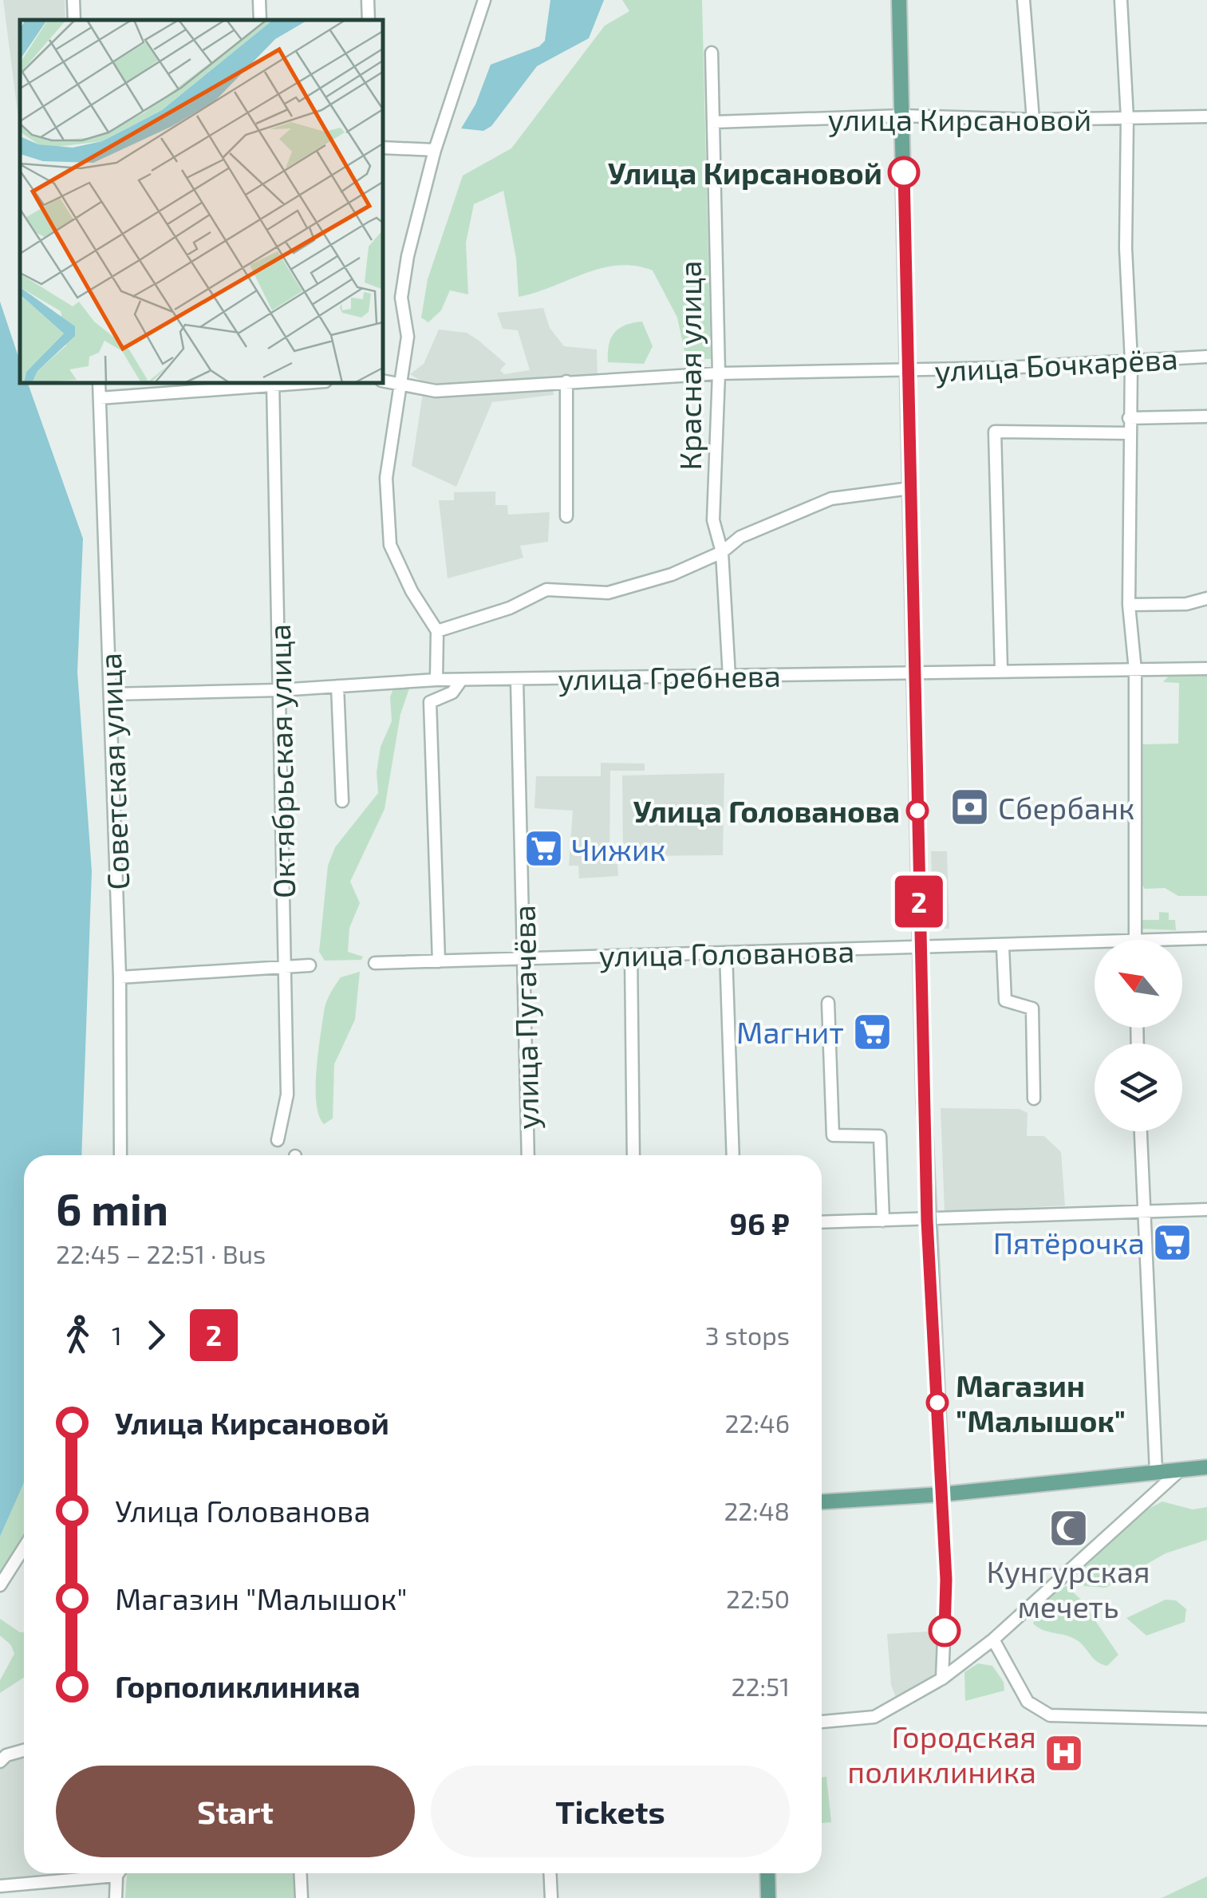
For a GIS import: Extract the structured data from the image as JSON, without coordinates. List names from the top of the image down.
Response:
{
  "streets": {
    "street": [
      "улица Кирсановой",
      "улица Бочкарёва",
      "Красная улица",
      "улица Гребнева",
      "Октябрьская улица",
      "Советская улица",
      "улица Голованова",
      "улица Пугачёва"
    ]
  },
  "crossings": [
    ["улица Кирсановой", "Красная улица"],
    ["улица Бочкарёва", "Красная улица"],
    ["Красная улица", "улица Гребнева"],
    ["улица Гребнева", "Октябрьская улица"],
    ["улица Гребнева", "Советская улица"],
    ["улица Гребнева", "улица Пугачёва"],
    ["улица Голованова", "улица Пугачёва"]
  ],
  "places": {
    "other": ["Улица Кирсановой", "Улица Голованова", "Магазин \"Малышок\""],
    "bank": ["Сбербанк"],
    "supermarket": ["Чижик", "Магнит", "Пятёрочка"],
    "mosque": ["Кунгурская мечеть"],
    "hospital": ["Городская поликлиника"]
  },
  "lines": ["bus line 2"],
  "north": "top left",
  "page": {
    "on_map": "2",
    "heading": ["6 min", "22:45 – 22:51 · Bus", "96 ₽"],
    "legs": ["1", "2", "3 stops"],
    "list": [
      {
        "name": "Улица Кирсановой",
        "value": "22:46"
      },
      {
        "name": "Улица Голованова",
        "value": "22:48"
      },
      {
        "name": "Магазин \"Малышок\"",
        "value": "22:50"
      },
      {
        "name": "Горполиклиника",
        "value": "22:51"
      }
    ],
    "buttons": ["Start", "Tickets"]
  }
}
